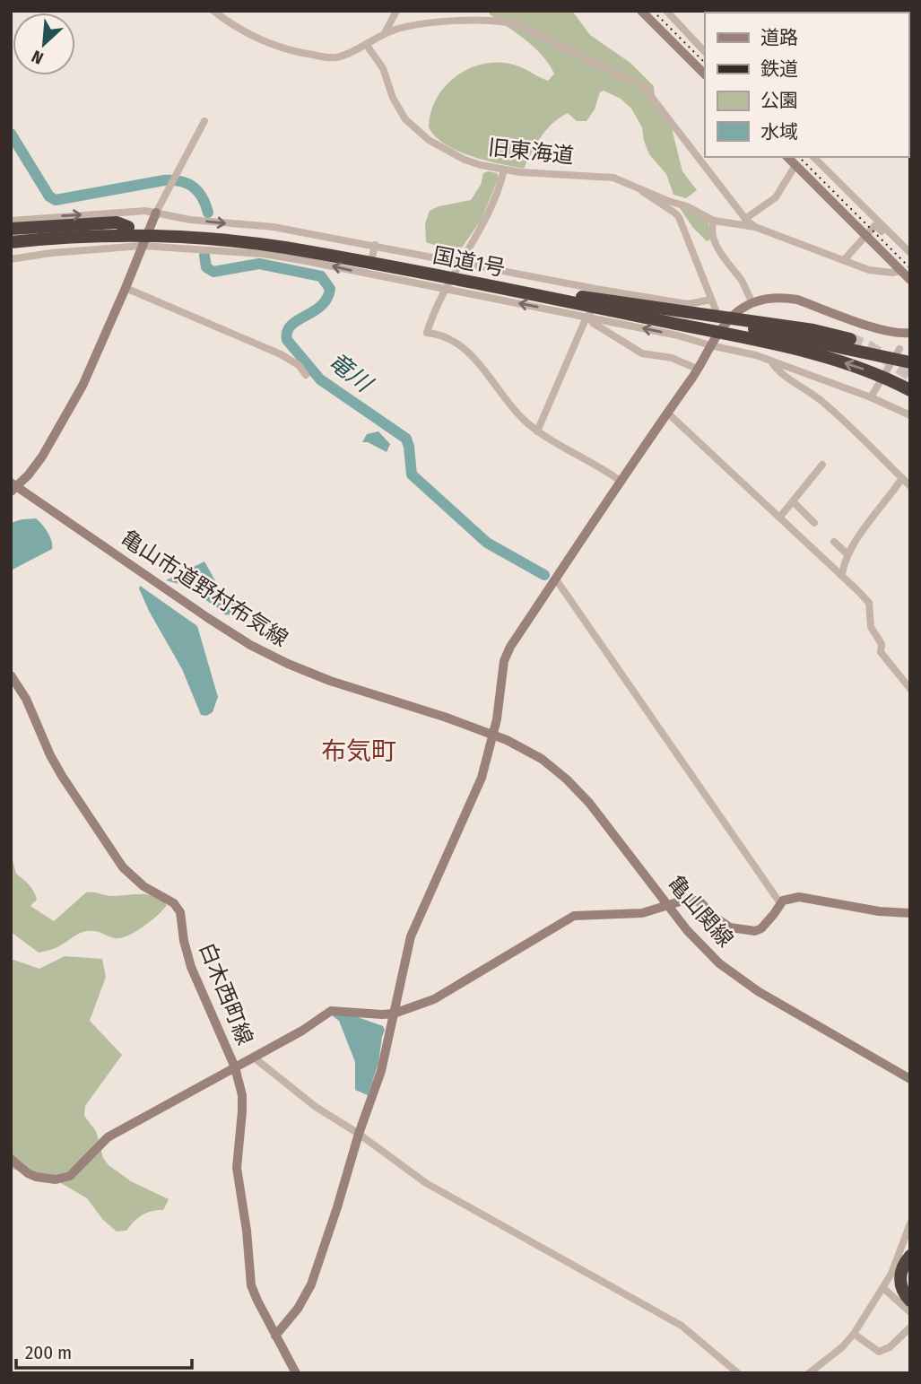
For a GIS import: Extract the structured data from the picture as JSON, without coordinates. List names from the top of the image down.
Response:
{
  "streets": {
    "highway": ["国道1号"],
    "street": [
      "旧東海道",
      "亀山市道野村布気線",
      "亀山関線",
      "白木西町線"
    ]
  },
  "crossings": [
    ["亀山市道野村布気線", "亀山関線"]
  ],
  "districts": ["布気町"],
  "water": ["竜川"],
  "legend": [
    "道路",
    "鉄道",
    "公園",
    "水域"
  ],
  "scale_bar": "200 m",
  "north": "bottom left"
}
